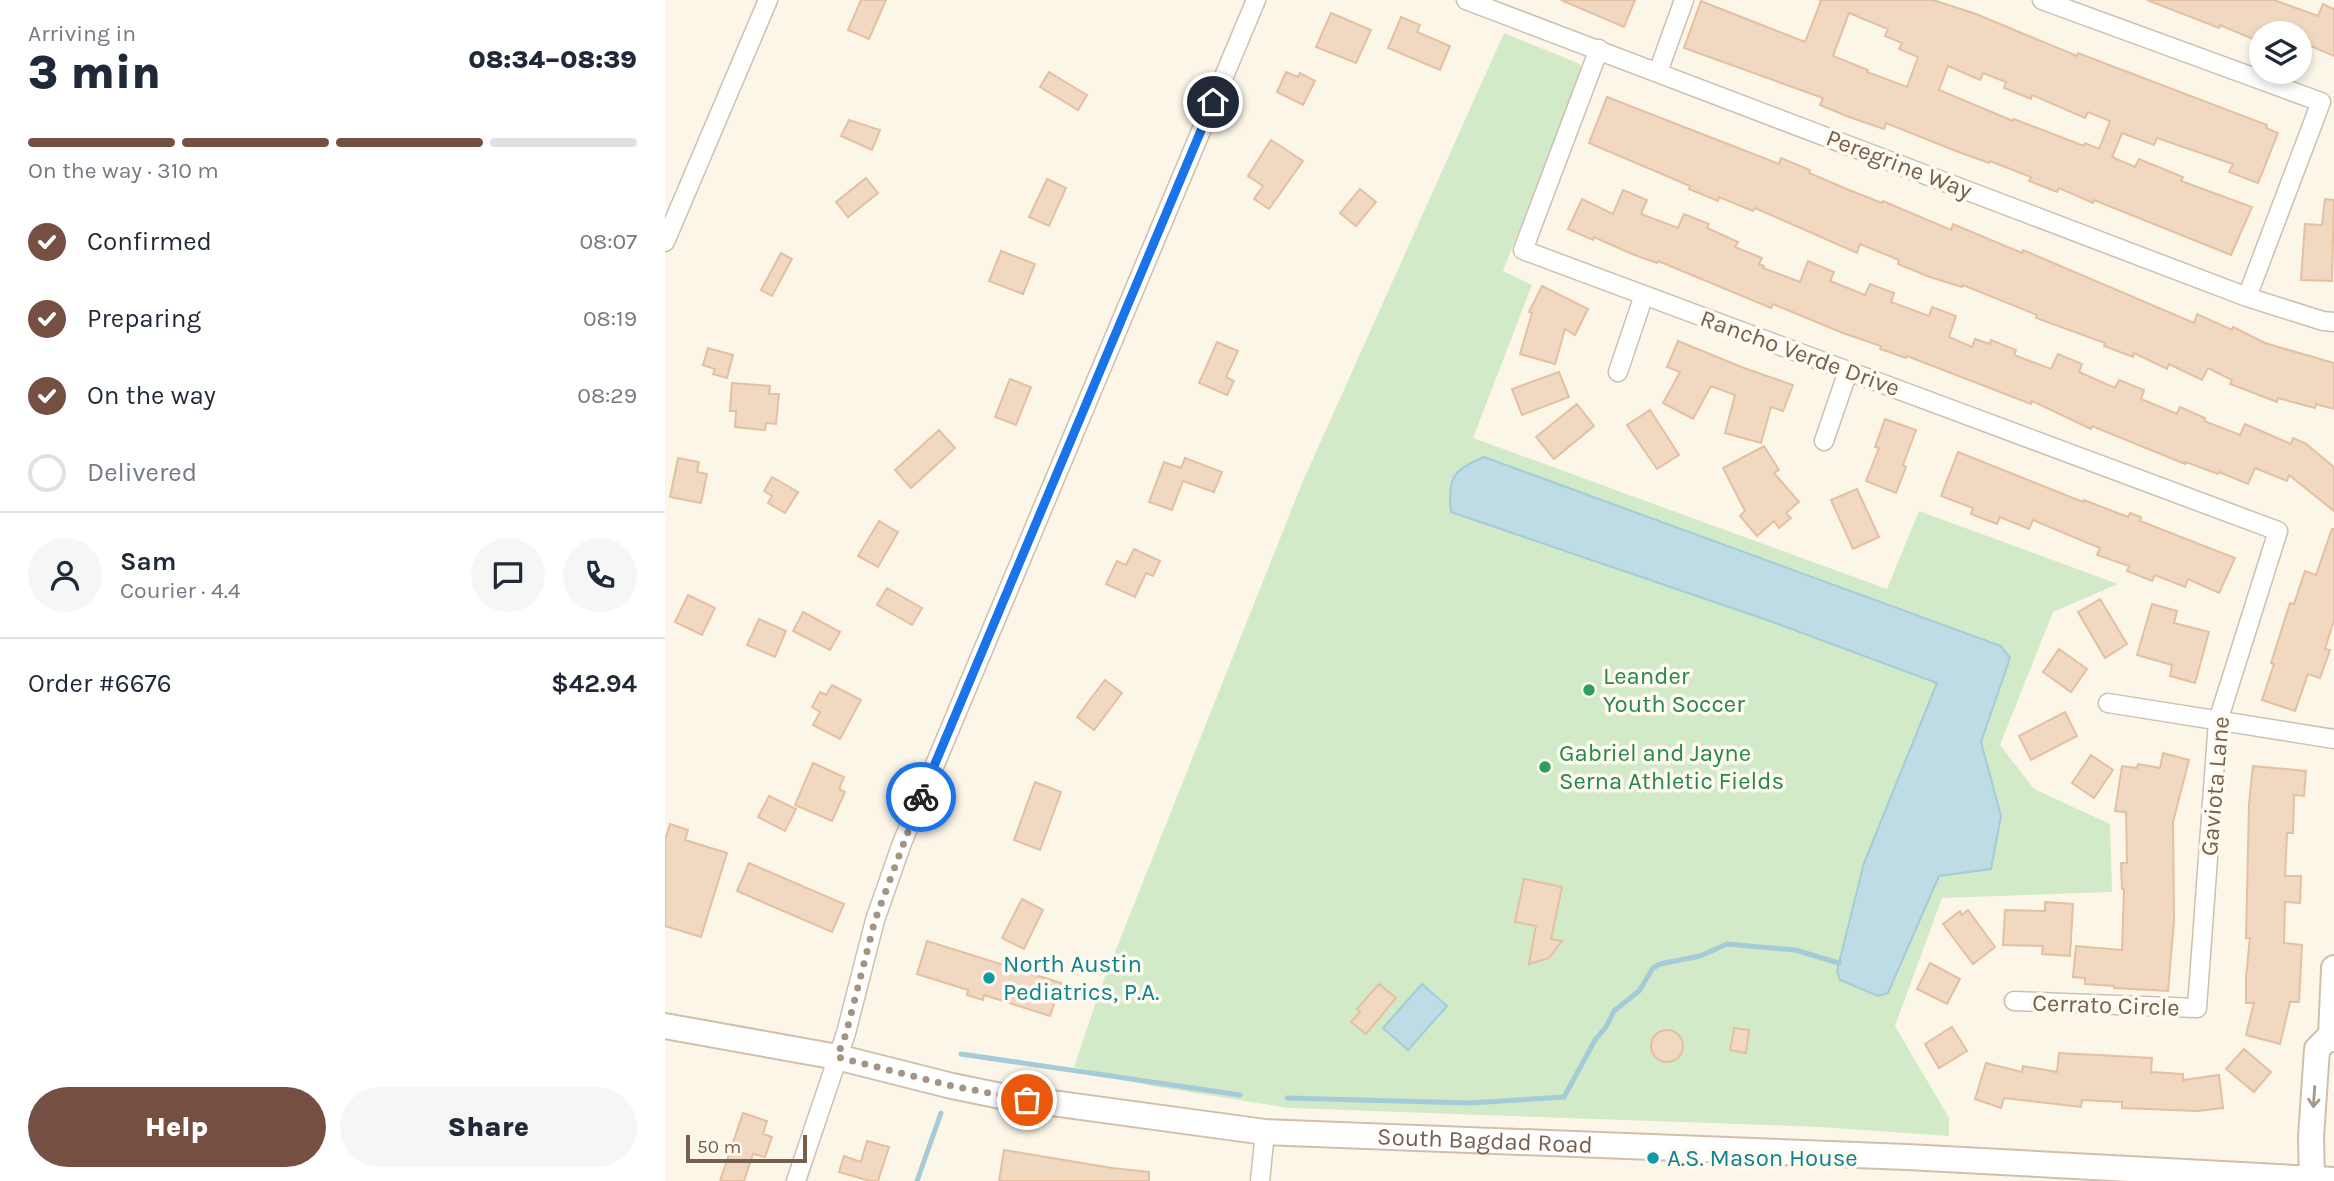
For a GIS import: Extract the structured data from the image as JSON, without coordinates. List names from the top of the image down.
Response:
{
  "streets": {
    "main road": ["South Bagdad Road"],
    "street": [
      "Peregrine Way",
      "Rancho Verde Drive",
      "Gaviota Lane",
      "Cerrato Circle"
    ]
  },
  "crossings": [
    ["Peregrine Way", "Rancho Verde Drive"],
    ["Rancho Verde Drive", "Gaviota Lane"],
    ["Gaviota Lane", "Cerrato Circle"]
  ],
  "places": [
    "Leander Youth Soccer",
    "Gabriel and Jayne Serna Athletic Fields",
    "North Austin Pediatrics, P.A.",
    "A.S. Mason House"
  ],
  "scale_bar": "50 m",
  "page": {
    "heading": ["3 min", "Arriving in", "08:34–08:39"],
    "panel": [
      "Sam",
      "Courier · 4.4",
      "Order #6676",
      "$42.94"
    ],
    "bar": "On the way · 310 m",
    "list": [
      ["Confirmed", "08:07"],
      ["Preparing", "08:19"],
      ["On the way", "08:29"],
      "Delivered"
    ],
    "buttons": ["Help", "Share"],
    "scale": "50 m"
  }
}
